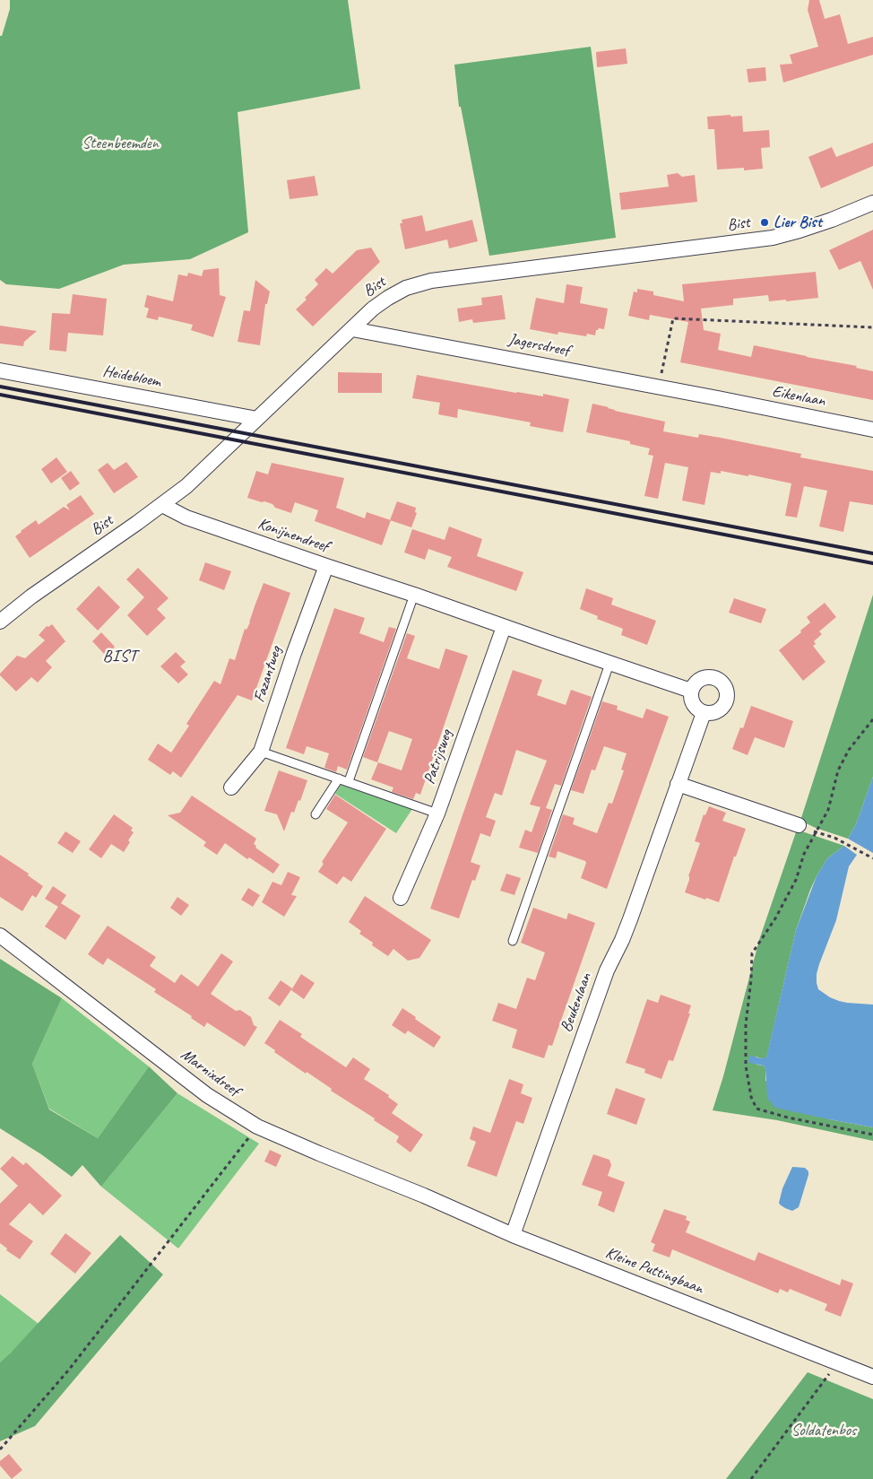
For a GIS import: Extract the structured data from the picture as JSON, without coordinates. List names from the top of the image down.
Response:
{
  "streets": {
    "street": [
      "Bist",
      "Jagersdreef",
      "Heidebloem",
      "Eikenlaan",
      "Konijnendreef",
      "Fazantweg",
      "Patrijsweg",
      "Beukenlaan",
      "Marnixdreef",
      "Kleine Puttingbaan"
    ]
  },
  "crossings": [
    ["Bist", "Jagersdreef"],
    ["Bist", "Heidebloem"],
    ["Bist", "Konijnendreef"],
    ["Jagersdreef", "Eikenlaan"],
    ["Konijnendreef", "Fazantweg"],
    ["Konijnendreef", "Patrijsweg"],
    ["Beukenlaan", "Kleine Puttingbaan"],
    ["Marnixdreef", "Kleine Puttingbaan"]
  ],
  "districts": ["BIST"],
  "parks": ["Steenbeemden", "Soldatenbos"],
  "places": ["Lier Bist"]
}
